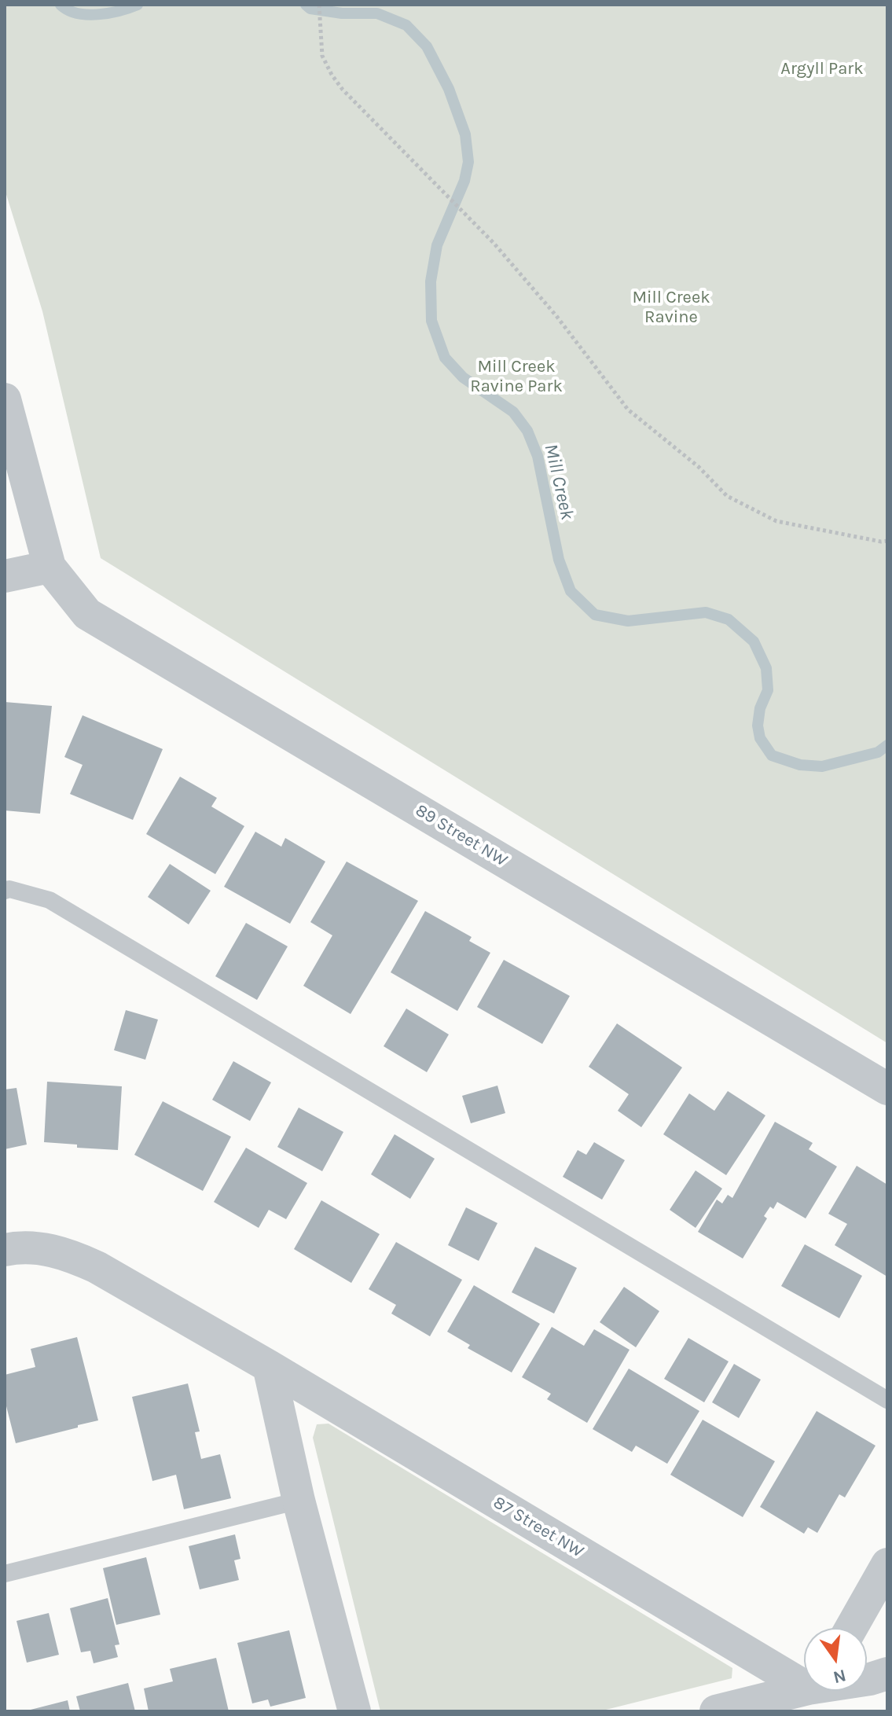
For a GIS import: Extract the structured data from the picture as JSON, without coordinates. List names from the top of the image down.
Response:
{
  "streets": {
    "street": ["89 Street NW", "87 Street NW"]
  },
  "water": ["Mill Creek"],
  "parks": ["Argyll Park", "Mill Creek Ravine", "Mill Creek Ravine Park"],
  "north": "bottom"
}
